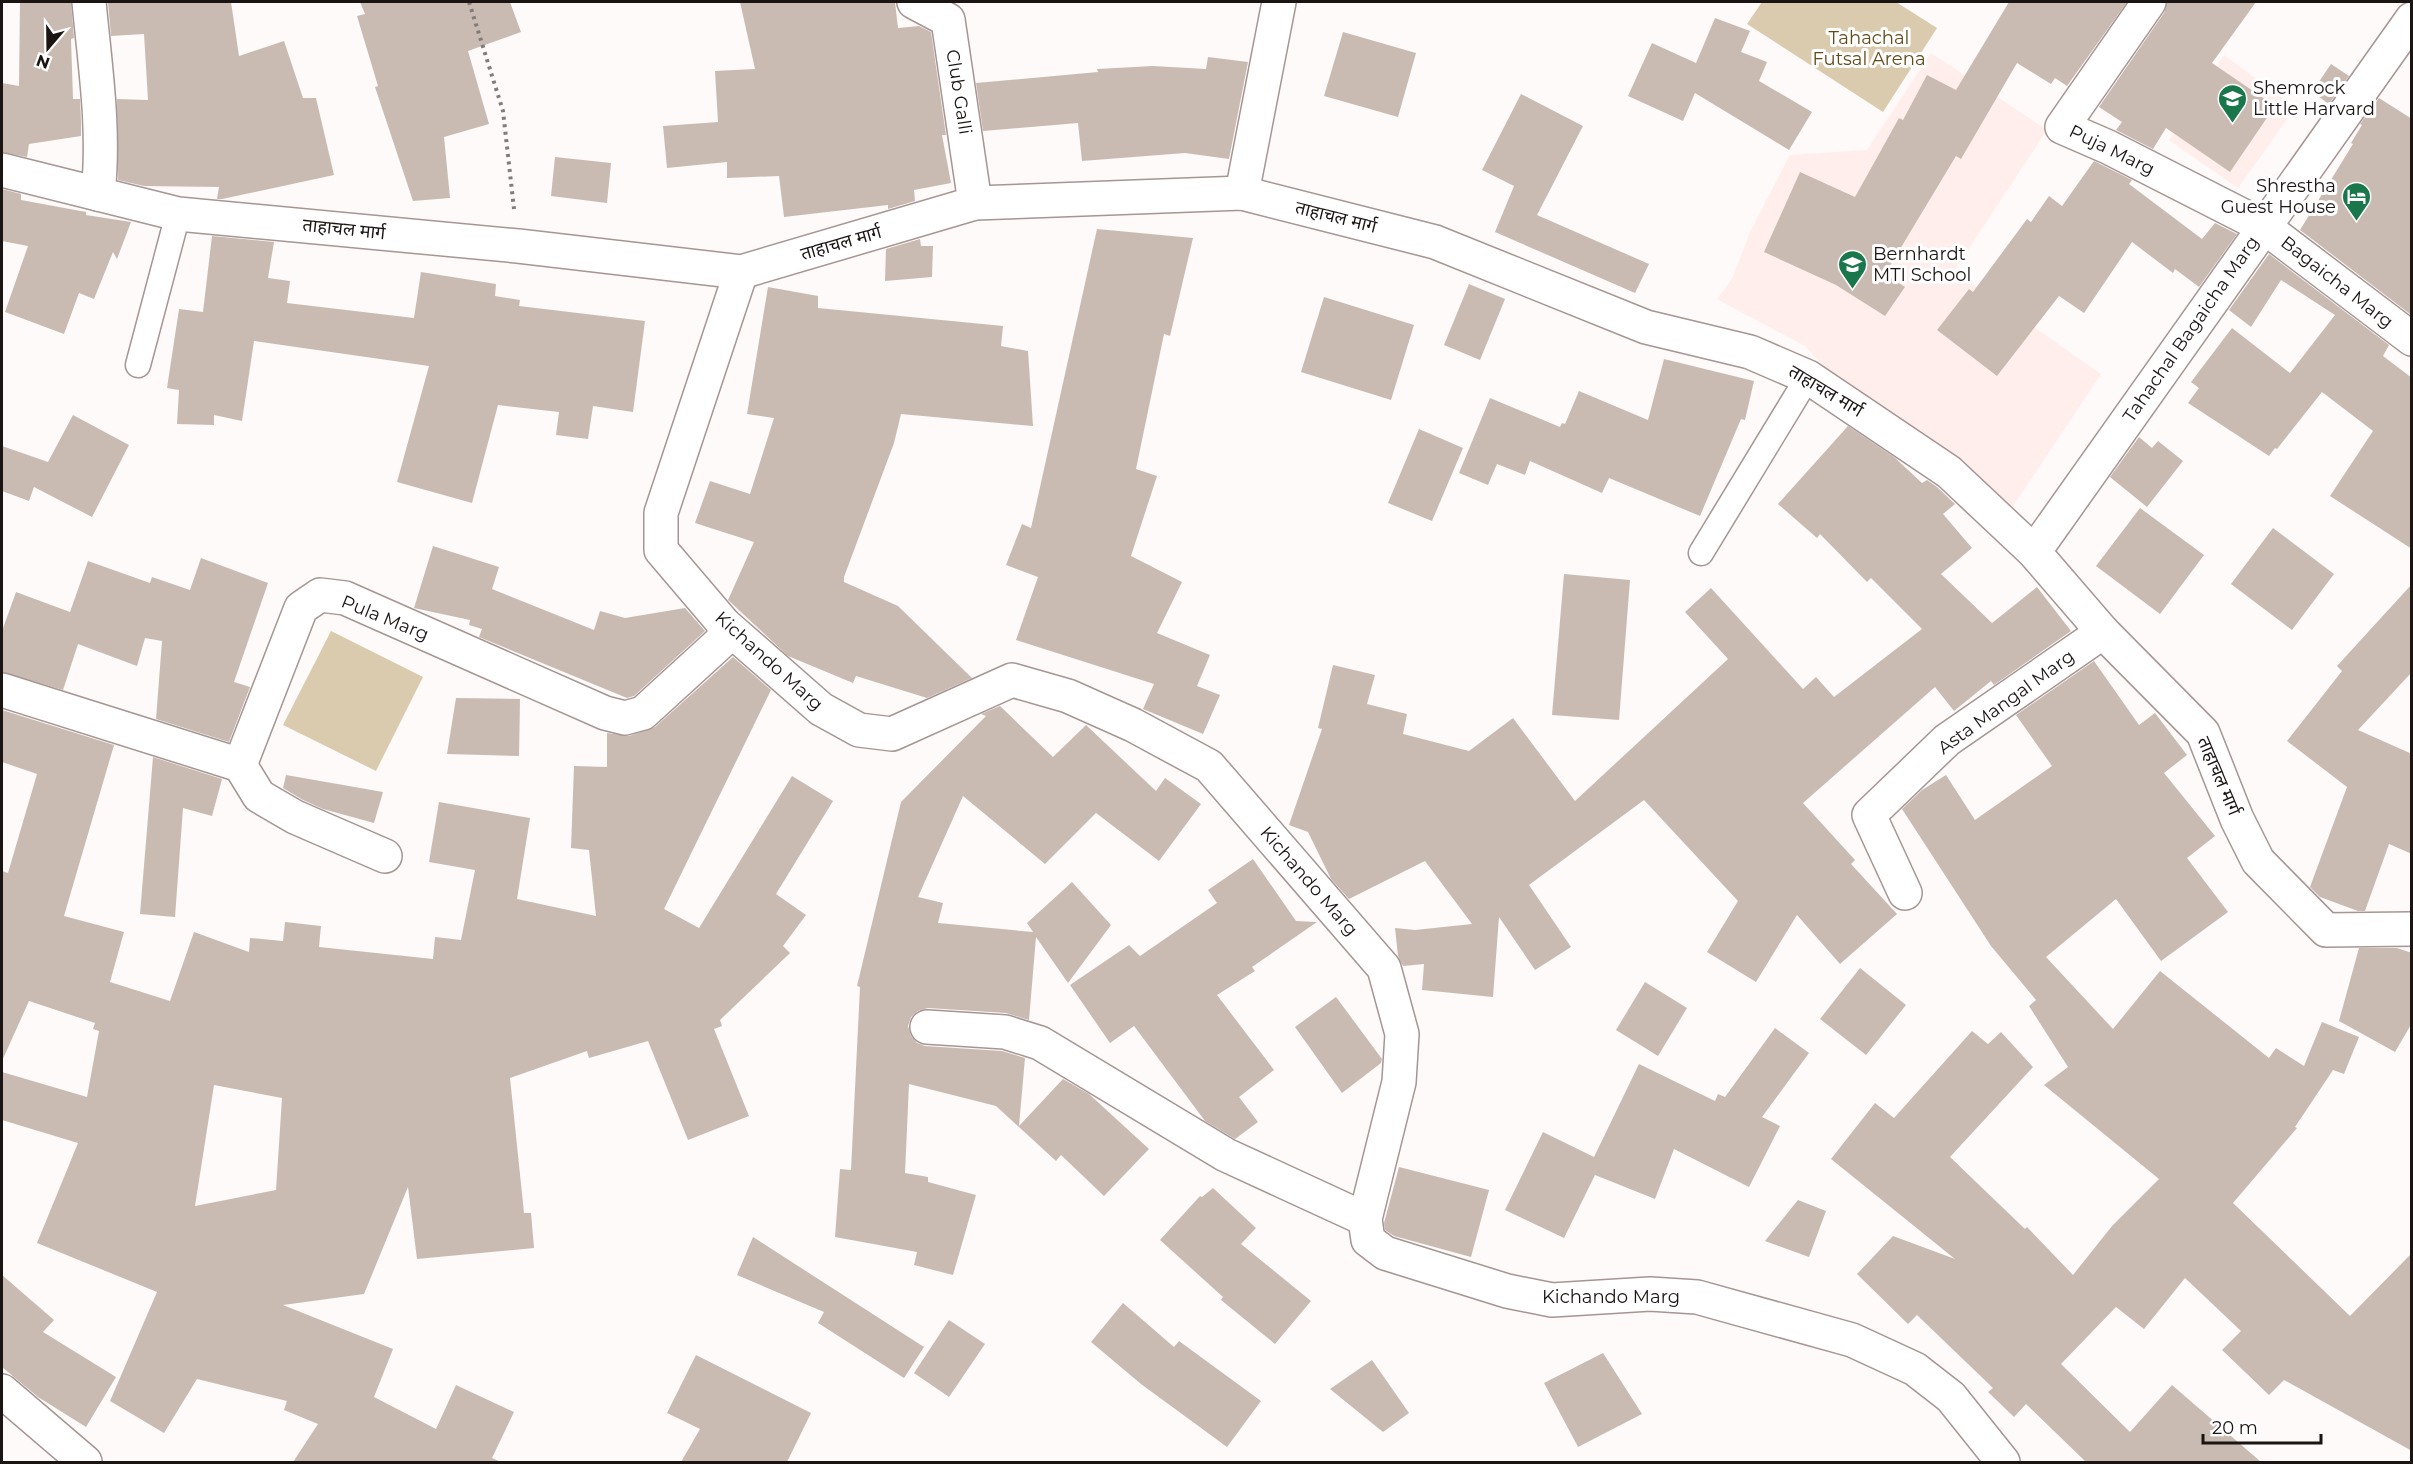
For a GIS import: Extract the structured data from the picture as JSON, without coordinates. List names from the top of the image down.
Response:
{
  "streets": {
    "street": [
      "Club Galli",
      "Puja Marg",
      "ताहाचल मार्ग",
      "Bagaicha Marg",
      "Tahachal Bagaicha Marg",
      "Pula Marg",
      "Kichando Marg",
      "Asta Mangal Marg"
    ]
  },
  "crossings": [
    ["Club Galli", "ताहाचल मार्ग"],
    ["Puja Marg", "Bagaicha Marg"],
    ["Puja Marg", "Tahachal Bagaicha Marg"],
    ["ताहाचल मार्ग", "Tahachal Bagaicha Marg"],
    ["ताहाचल मार्ग", "Kichando Marg"],
    ["ताहाचल मार्ग", "Asta Mangal Marg"],
    ["Bagaicha Marg", "Tahachal Bagaicha Marg"],
    ["Pula Marg", "Kichando Marg"]
  ],
  "parks": ["Tahachal Futsal Arena"],
  "places": {
    "school or university": ["Shemrock Little Harvard", "Bernhardt MTI School"],
    "hotel": ["Shrestha Guest House"]
  },
  "scale_bar": "20 m",
  "north": "bottom"
}
